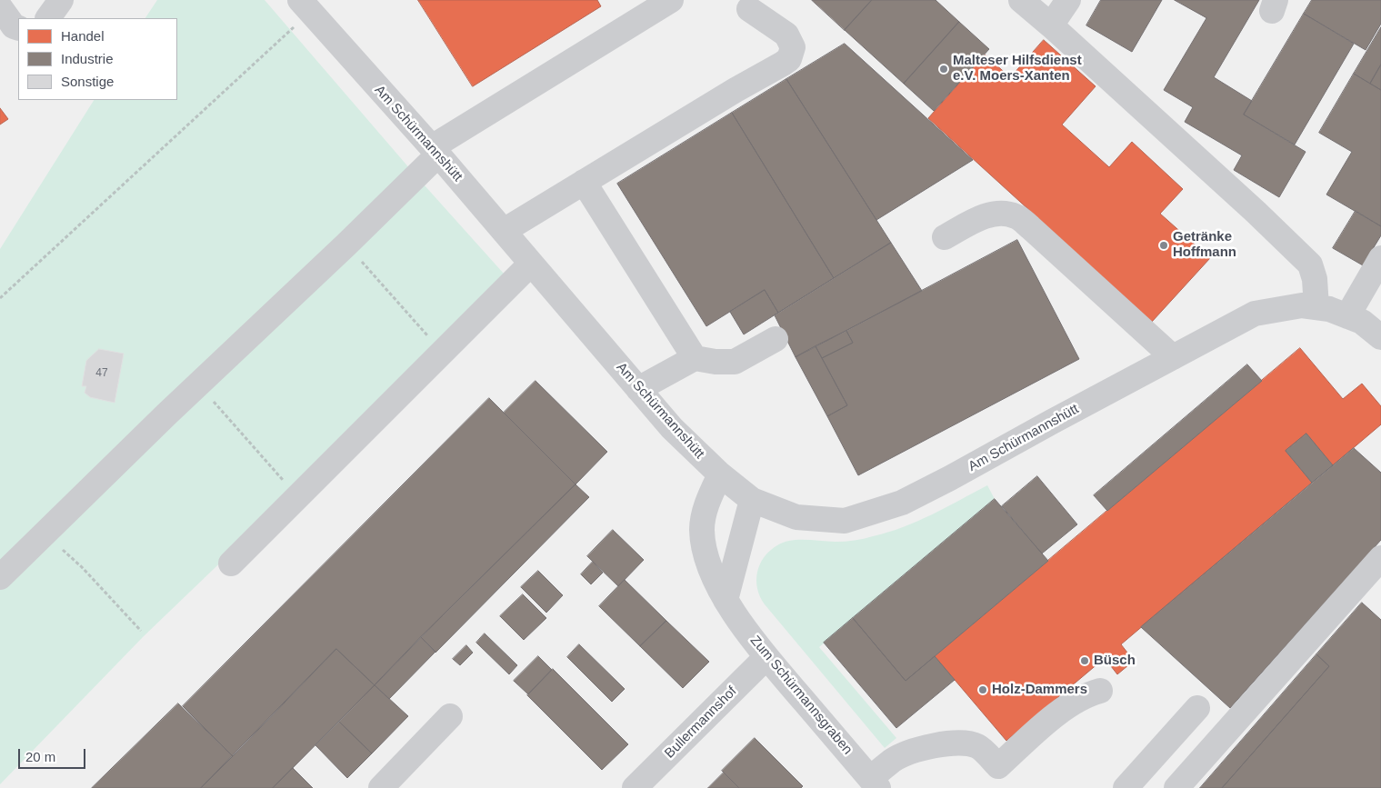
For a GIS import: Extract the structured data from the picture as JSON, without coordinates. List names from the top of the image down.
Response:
{
  "streets": {
    "street": ["Am Schürmannshütt", "Zum Schürmannsgraben", "Bullermannshof"]
  },
  "crossings": [
    ["Am Schürmannshütt", "Zum Schürmannsgraben"],
    ["Zum Schürmannsgraben", "Bullermannshof"]
  ],
  "places": [
    "Malteser Hilfsdienst e.V. Moers-Xanten",
    "Getränke Hoffmann",
    "Büsch",
    "Holz-Dammers"
  ],
  "house_numbers": ["47"],
  "legend": ["Handel", "Industrie", "Sonstige"],
  "scale_bar": "20 m"
}
